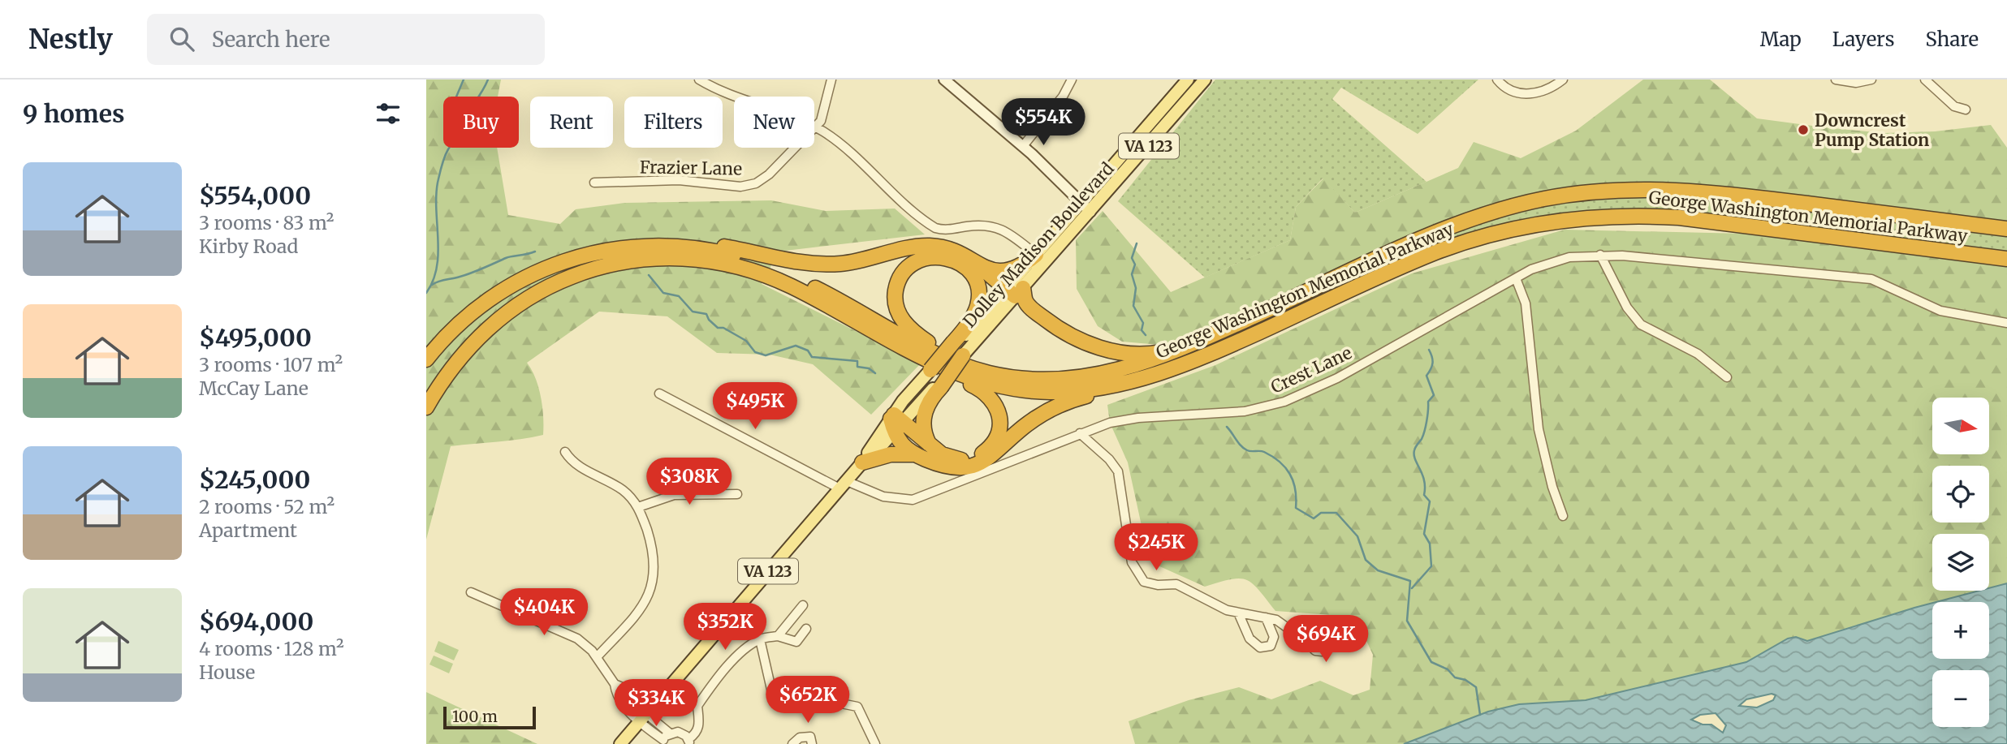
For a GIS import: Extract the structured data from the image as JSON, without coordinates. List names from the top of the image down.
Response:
{
  "streets": {
    "highway": ["George Washington Memorial Parkway"],
    "main road": ["VA 123", "Dolley Madison Boulevard"],
    "street": ["Frazier Lane", "Crest Lane"]
  },
  "crossings": [
    ["VA 123", "Crest Lane"],
    ["George Washington Memorial Parkway", "Dolley Madison Boulevard"]
  ],
  "places": ["Downcrest Pump Station"],
  "scale_bar": "100 m",
  "north": "right",
  "page": {
    "header": "Nestly",
    "search": "Search here",
    "nav": ["Map", "Layers", "Share"],
    "heading": "9 homes",
    "chip": [
      "Buy",
      "Rent",
      "Filters",
      "New"
    ],
    "price": [
      "$554K",
      "$495K",
      "$308K",
      "$245K",
      "$404K",
      "$352K",
      "$694K",
      "$652K",
      "$334K"
    ],
    "list": [
      {
        "name": "$554,000",
        "note": "3 rooms · 83 m² · Kirby Road"
      },
      {
        "name": "$495,000",
        "note": "3 rooms · 107 m² · McCay Lane"
      },
      {
        "name": "$245,000",
        "note": "2 rooms · 52 m² · Apartment"
      },
      {
        "name": "$694,000",
        "note": "4 rooms · 128 m² · House"
      }
    ],
    "map_buttons": ["+", "−"],
    "scale": "100 m"
  }
}
